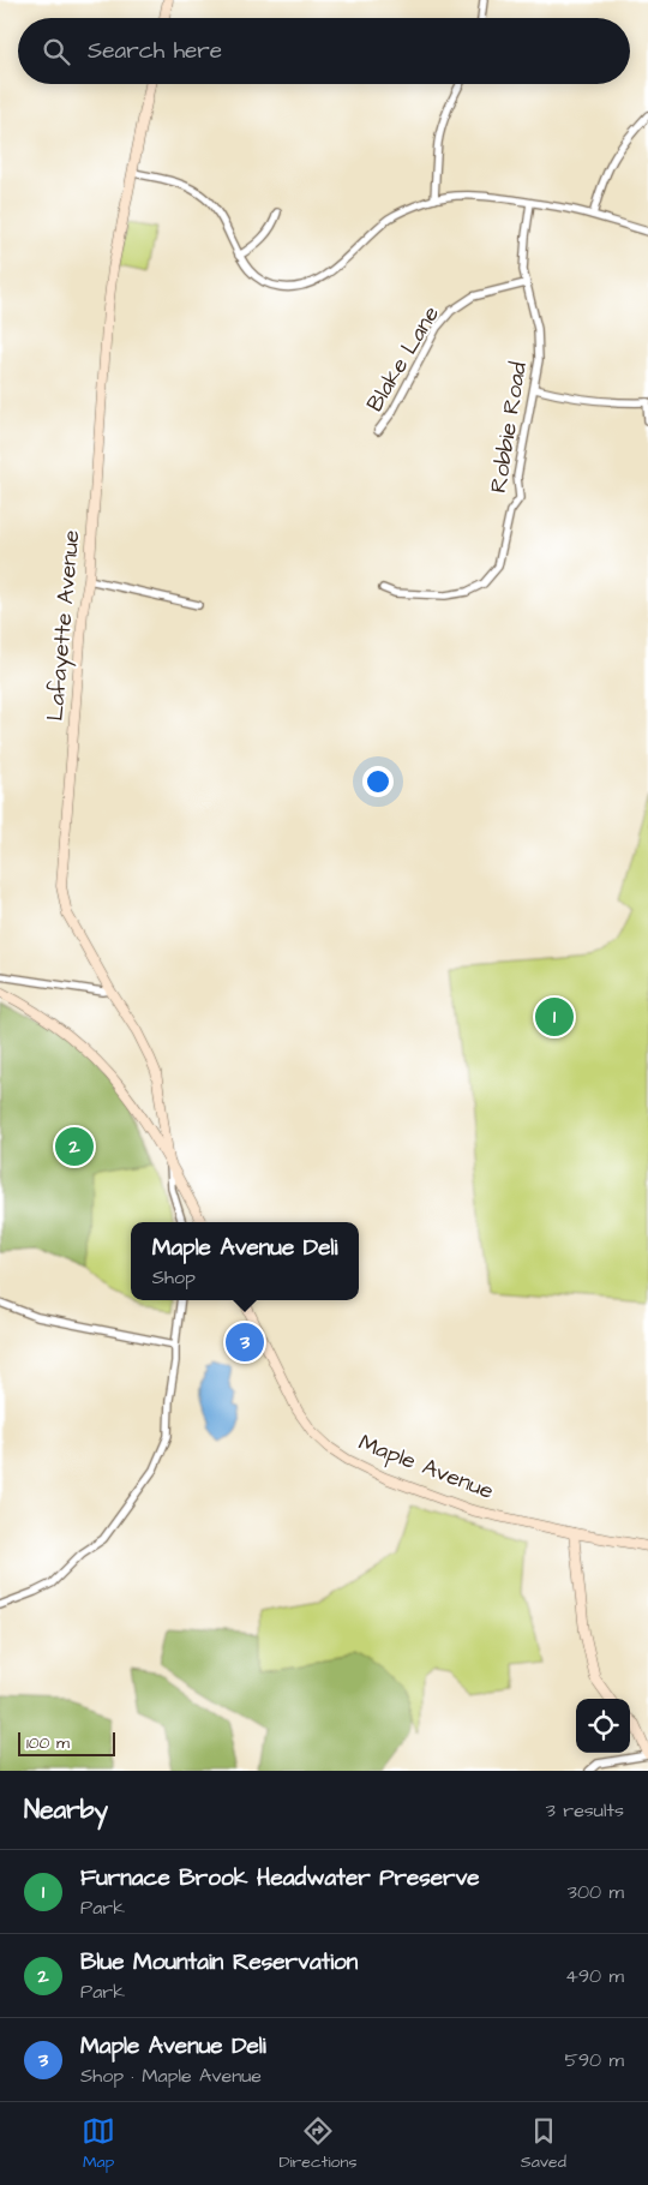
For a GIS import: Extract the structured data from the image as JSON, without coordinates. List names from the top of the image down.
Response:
{
  "streets": {
    "street": [
      "Blake Lane",
      "Robbie Road",
      "Lafayette Avenue",
      "Maple Avenue"
    ]
  },
  "crossings": [
    ["Blake Lane", "Robbie Road"]
  ],
  "scale_bar": "100 m",
  "page": {
    "search": "Search here",
    "pins": ["1", "2", "3"],
    "popup": ["Maple Avenue Deli", "Shop"],
    "scale": "100 m",
    "heading": ["Nearby", "3 results"],
    "list": [
      {
        "mark": "1",
        "name": "Furnace Brook Headwater Preserve",
        "note": "Park",
        "value": "300 m"
      },
      {
        "mark": "2",
        "name": "Blue Mountain Reservation",
        "note": "Park",
        "value": "490 m"
      },
      {
        "mark": "3",
        "name": "Maple Avenue Deli",
        "note": "Shop · Maple Avenue",
        "value": "590 m"
      }
    ],
    "nav": ["Map", "Directions", "Saved"]
  }
}
